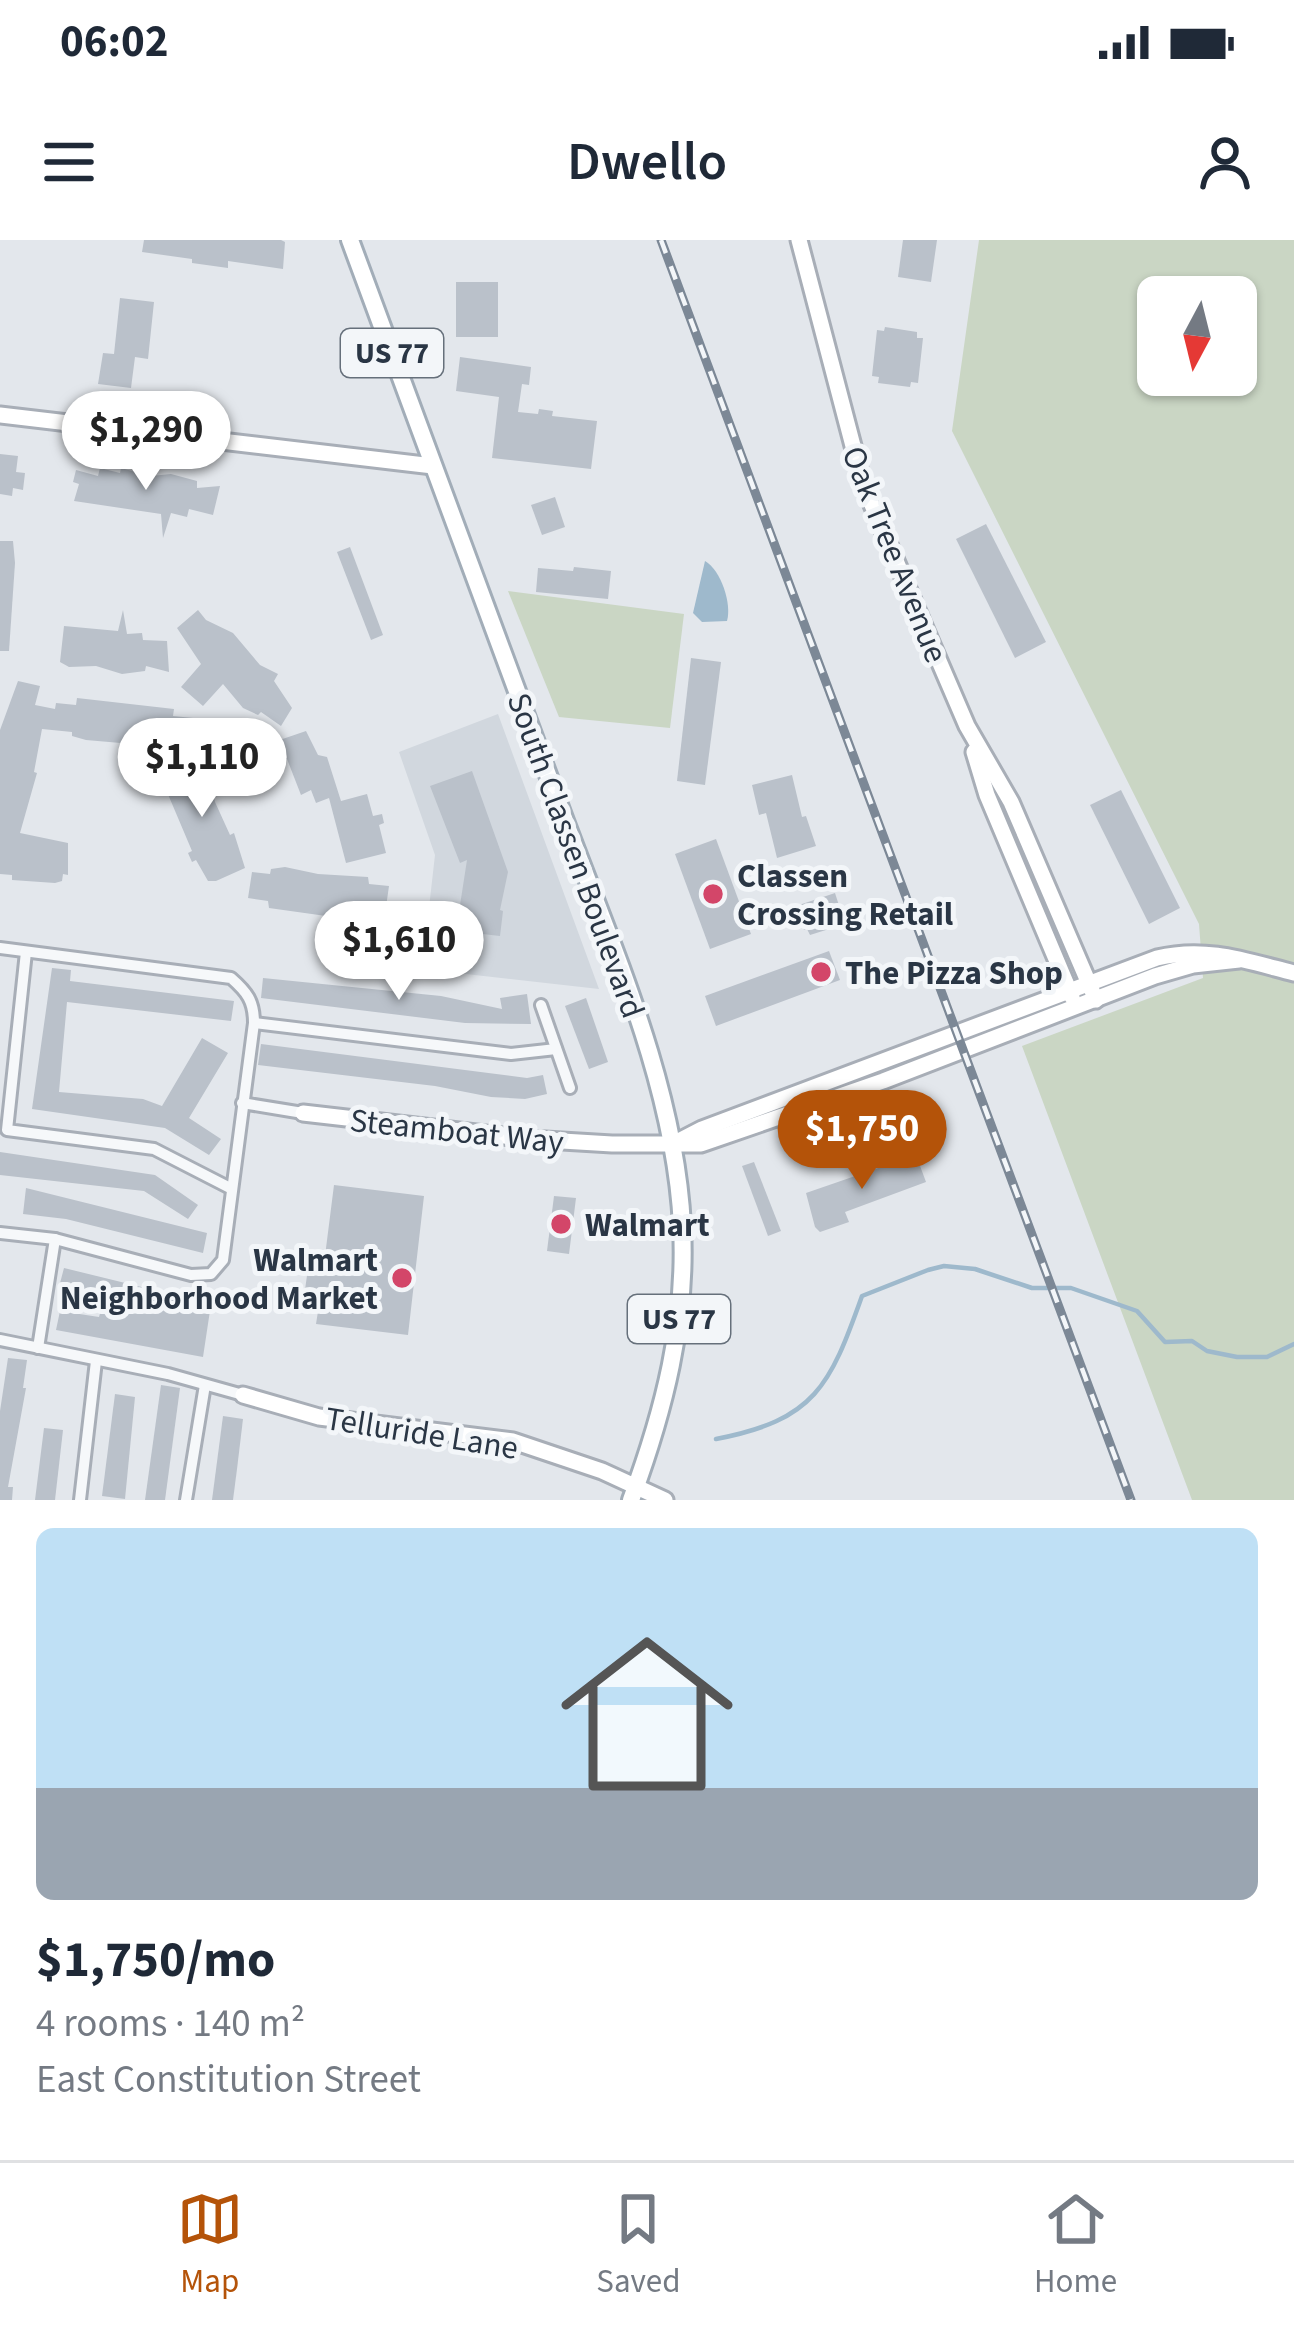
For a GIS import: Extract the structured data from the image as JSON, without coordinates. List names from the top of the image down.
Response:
{
  "streets": {
    "main road": ["US 77", "South Classen Boulevard"],
    "street": ["Oak Tree Avenue", "Steamboat Way", "Telluride Lane"]
  },
  "crossings": [
    ["South Classen Boulevard", "Steamboat Way"],
    ["South Classen Boulevard", "Telluride Lane"]
  ],
  "places": [
    "Classen Crossing Retail",
    "The Pizza Shop",
    "Walmart",
    "Walmart Neighborhood Market"
  ],
  "north": "bottom",
  "page": {
    "status": "06:02",
    "header": "Dwello",
    "price": [
      "$1,290",
      "$1,110",
      "$1,610",
      "$1,750"
    ],
    "list": [
      {
        "name": "$1,750/mo",
        "note": "4 rooms · 140 m² · East Constitution Street"
      }
    ],
    "tabs": ["Map", "Saved", "Home"]
  }
}
